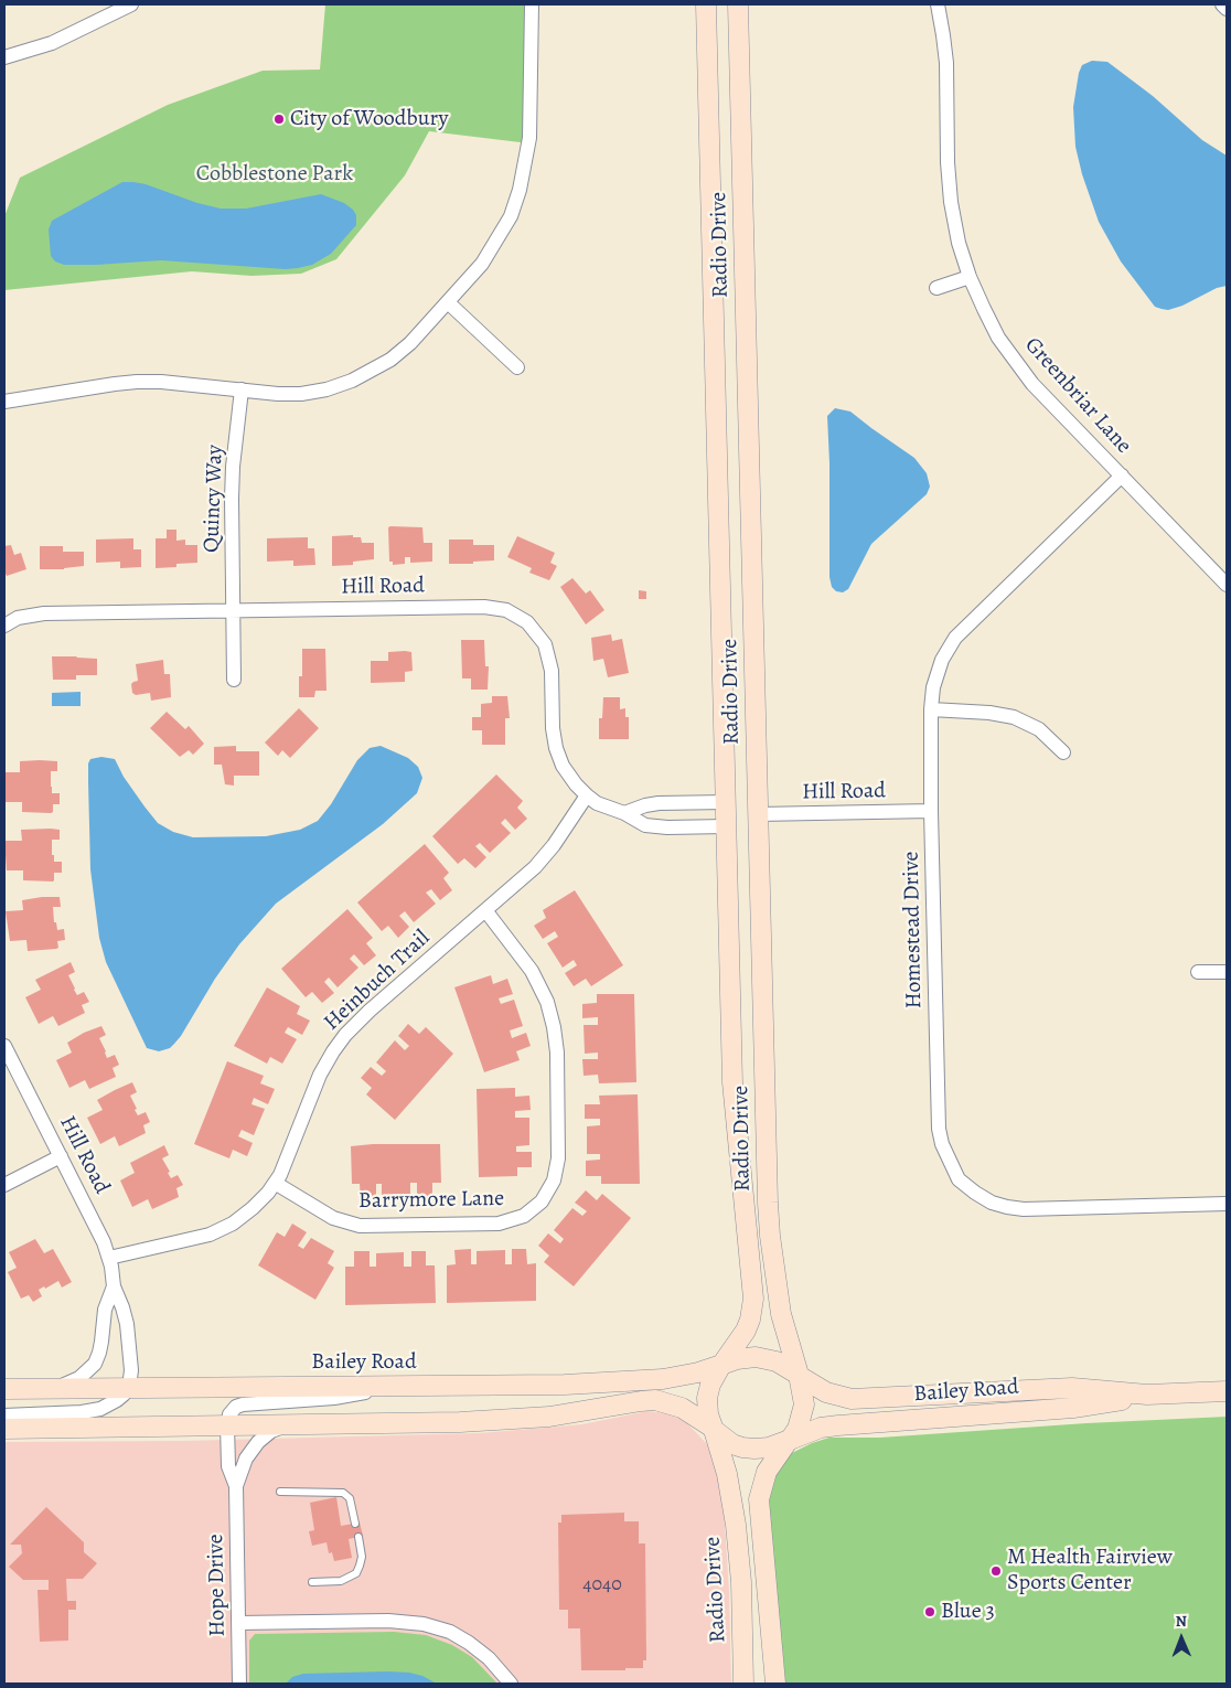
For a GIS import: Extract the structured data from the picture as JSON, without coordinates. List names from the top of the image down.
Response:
{
  "streets": {
    "main road": ["Radio Drive", "Bailey Road"],
    "street": [
      "Greenbriar Lane",
      "Quincy Way",
      "Hill Road",
      "Homestead Drive",
      "Heinbuch Trail",
      "Barrymore Lane",
      "Hope Drive"
    ]
  },
  "crossings": [
    ["Radio Drive", "Hill Road"],
    ["Radio Drive", "Bailey Road"],
    ["Greenbriar Lane", "Homestead Drive"],
    ["Quincy Way", "Hill Road"],
    ["Hill Road", "Homestead Drive"],
    ["Hill Road", "Heinbuch Trail"],
    ["Hill Road", "Bailey Road"],
    ["Heinbuch Trail", "Barrymore Lane"]
  ],
  "parks": ["Cobblestone Park"],
  "places": ["City of Woodbury", "M Health Fairview Sports Center", "Blue 3"],
  "house_numbers": ["4040"],
  "north": "top"
}
